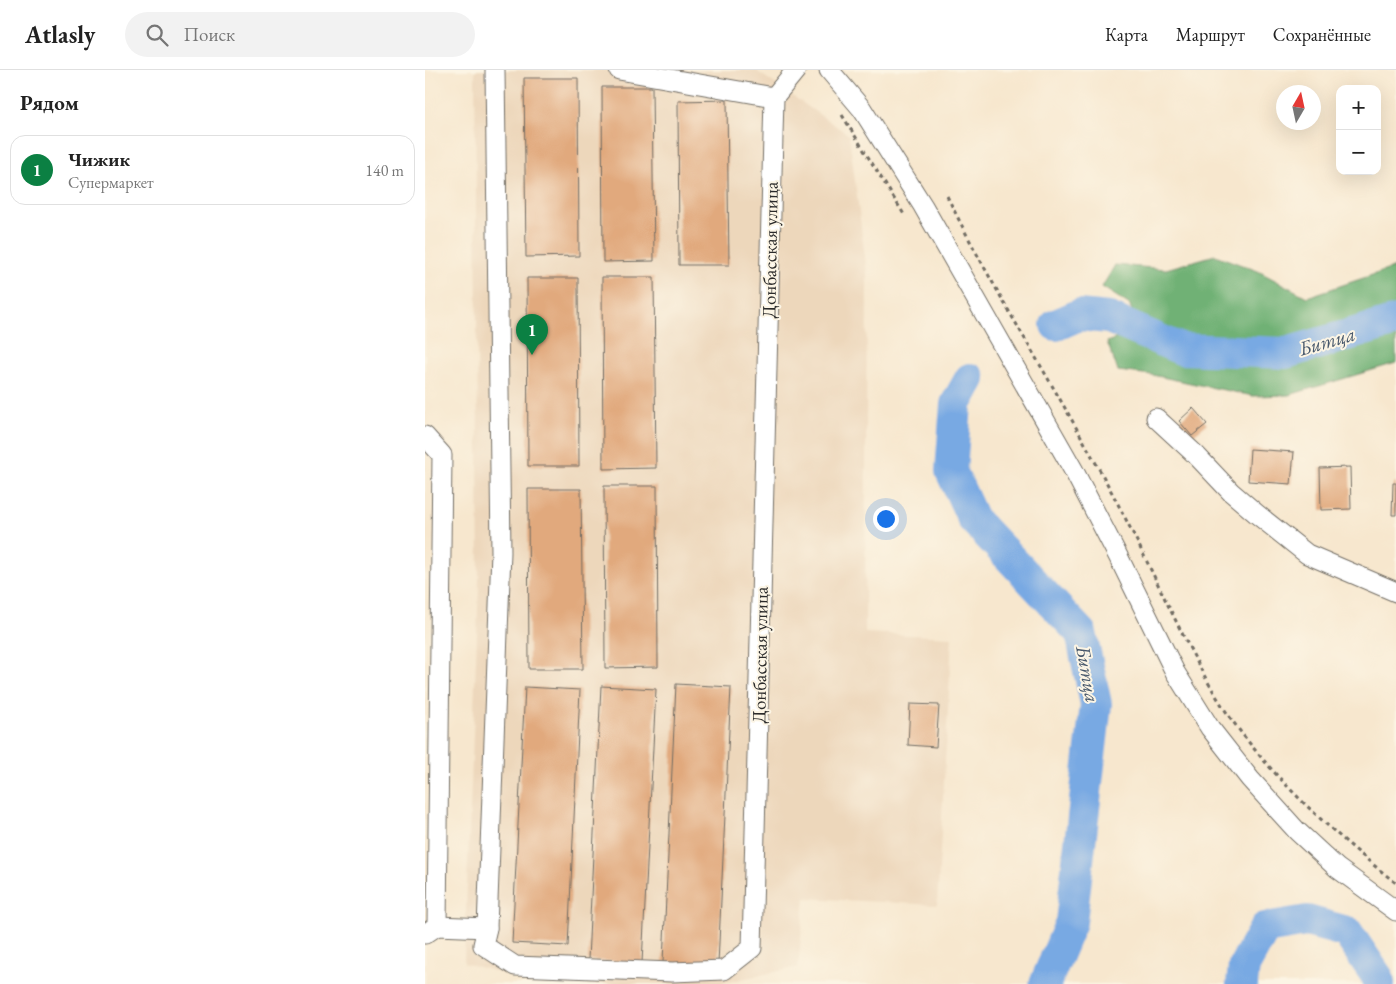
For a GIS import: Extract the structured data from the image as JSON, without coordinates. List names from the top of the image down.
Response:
{
  "streets": {
    "street": ["Донбасская улица"]
  },
  "water": ["Битца"],
  "north": "top",
  "page": {
    "header": "Atlasly",
    "search": "Поиск",
    "nav": ["Карта", "Маршрут", "Сохранённые"],
    "heading": "Рядом",
    "map_buttons": ["+", "−"],
    "list": [
      {
        "mark": "1",
        "name": "Чижик",
        "note": "Супермаркет",
        "value": "140 m"
      }
    ],
    "pins": "1"
  }
}
